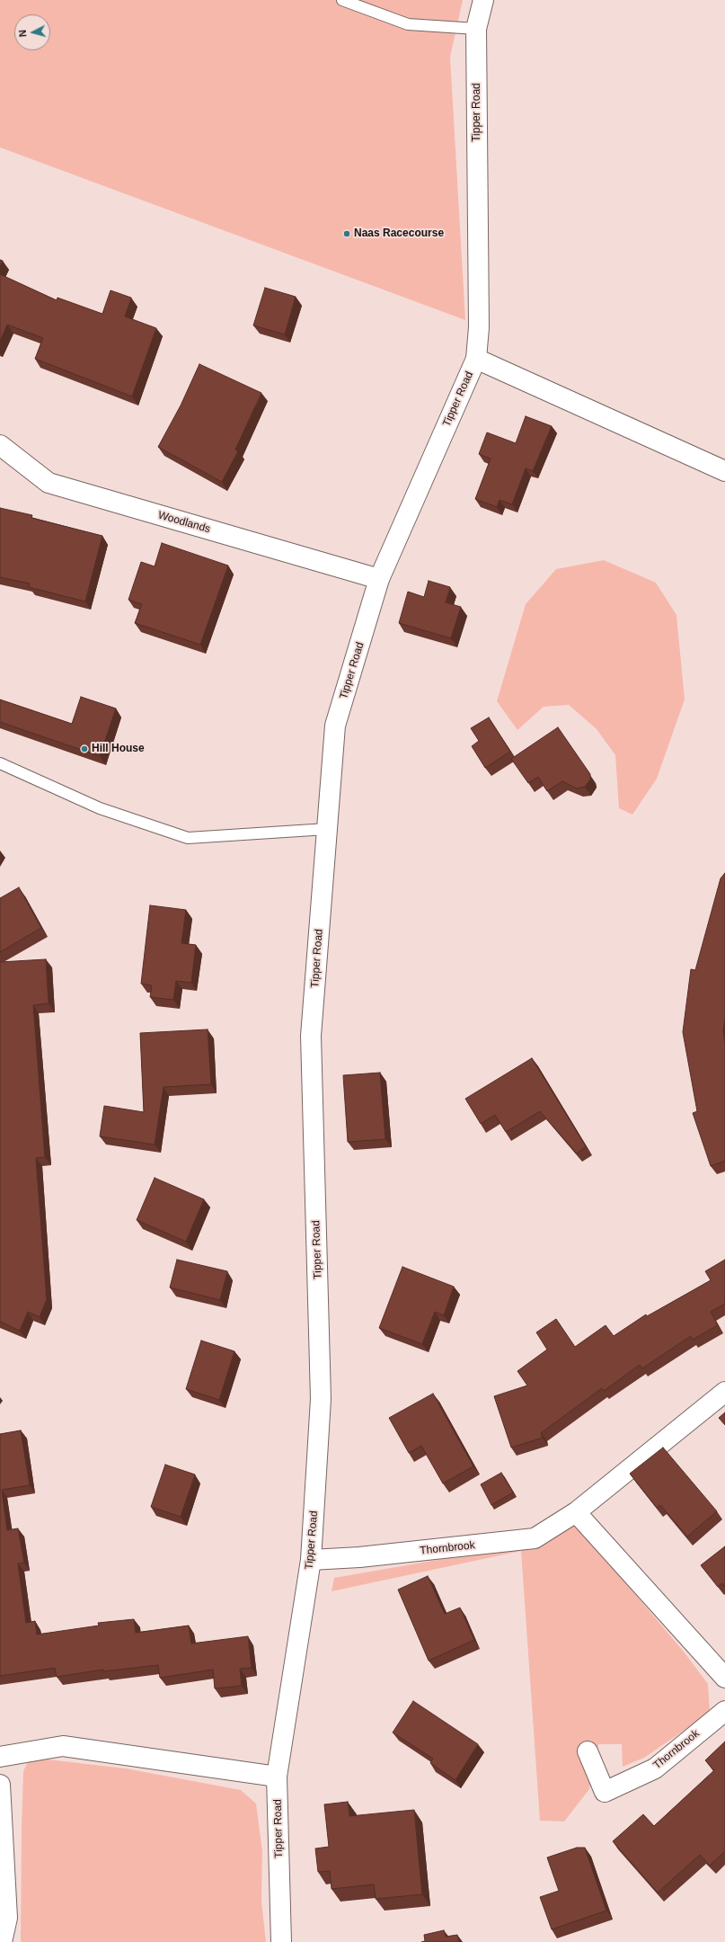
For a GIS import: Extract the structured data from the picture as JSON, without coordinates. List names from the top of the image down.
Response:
{
  "streets": {
    "street": ["Tipper Road", "Woodlands", "Thornbrook"]
  },
  "crossings": [
    ["Tipper Road", "Woodlands"],
    ["Tipper Road", "Thornbrook"]
  ],
  "places": ["Naas Racecourse", "Hill House"],
  "north": "left"
}
